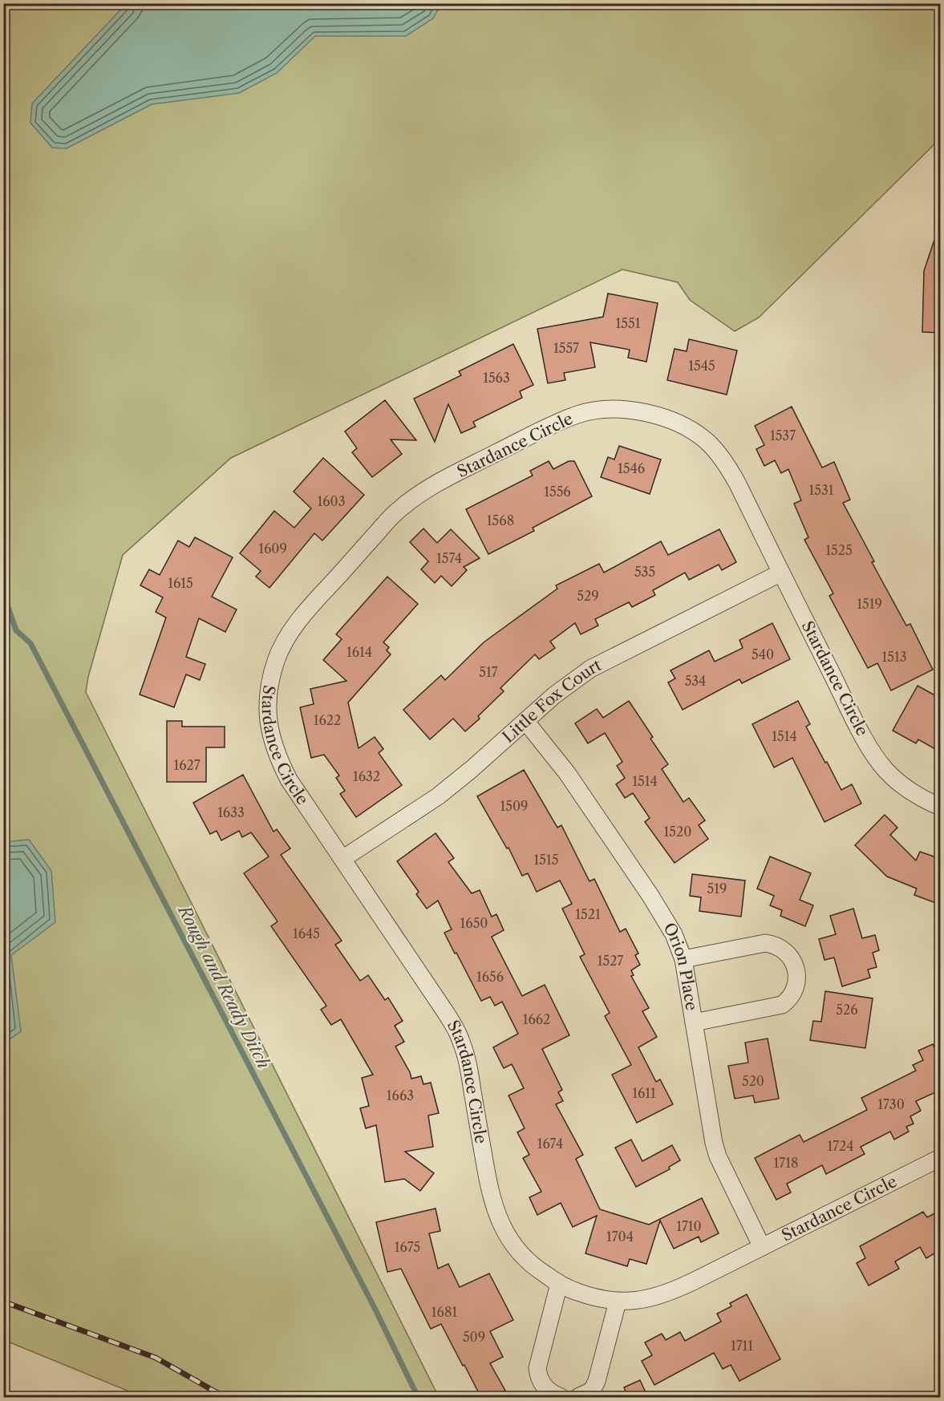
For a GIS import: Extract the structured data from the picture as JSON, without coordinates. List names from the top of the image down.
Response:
{
  "streets": {
    "street": ["Stardance Circle", "Little Fox Court", "Orion Place"]
  },
  "crossings": [
    ["Stardance Circle", "Little Fox Court"],
    ["Stardance Circle", "Orion Place"],
    ["Little Fox Court", "Orion Place"]
  ],
  "water": ["Rough and Ready Ditch"],
  "house_numbers": [
    "1551",
    "1557",
    "1545",
    "1563",
    "1537",
    "1546",
    "1531",
    "1556",
    "1603",
    "1568",
    "1609",
    "1525",
    "1574",
    "535",
    "1615",
    "529",
    "1519",
    "1614",
    "540",
    "1513",
    "517",
    "534",
    "1622",
    "1514",
    "1627",
    "1632",
    "1514",
    "1509",
    "1633",
    "1520",
    "1515",
    "519",
    "1521",
    "1650",
    "1645",
    "1527",
    "1656",
    "526",
    "1662",
    "520",
    "1611",
    "1663",
    "1730",
    "1674",
    "1724",
    "1718",
    "1710",
    "1704",
    "1675",
    "1681",
    "509",
    "1711"
  ]
}
